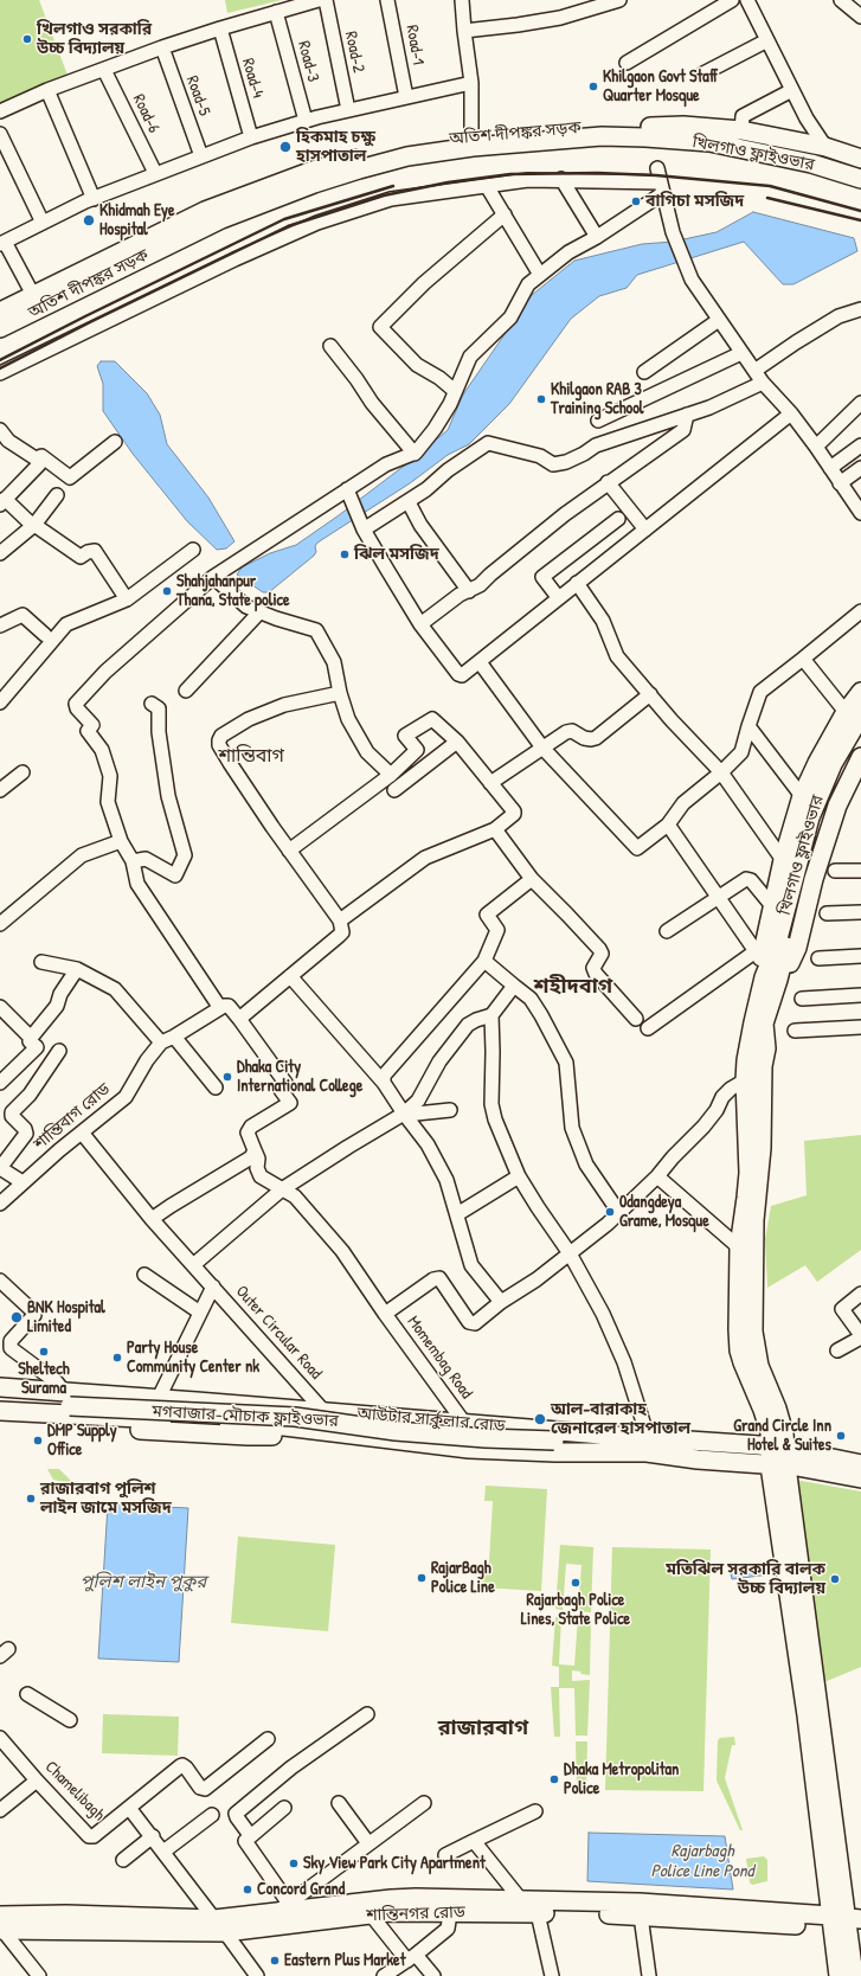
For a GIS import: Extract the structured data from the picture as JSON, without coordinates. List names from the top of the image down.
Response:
{
  "streets": {
    "main road": [
      "অতিশ দীপঙ্কর সড়ক",
      "খিলগাও ফ্লাইওভার",
      "মগবাজার-মৌচাক ফ্লাইওভার",
      "আউটার সার্কুলার রোড",
      "শান্তিনগর রোড"
    ],
    "street": [
      "Road-1",
      "Road-2",
      "Road-3",
      "Road-4",
      "Road-5",
      "Road-6",
      "শান্তিবাগ রোড",
      "Outer Circular Road",
      "Momembag Road",
      "Chamelibagh"
    ]
  },
  "crossings": [
    ["অতিশ দীপঙ্কর সড়ক", "খিলগাও ফ্লাইওভার"],
    ["Outer Circular Road", "আউটার সার্কুলার রোড"],
    ["Momembag Road", "আউটার সার্কুলার রোড"],
    ["মগবাজার-মৌচাক ফ্লাইওভার", "আউটার সার্কুলার রোড"],
    ["Chamelibagh", "শান্তিনগর রোড"]
  ],
  "districts": ["শান্তিবাগ", "শহীদবাগ", "রাজারবাগ"],
  "water": ["পুলিশ লাইন পুকুর", "Rajarbagh Police Line Pond"],
  "places": [
    "খিলগাও সরকারি উচ্চ বিদ্যালয়",
    "Khilgaon Govt Staff Quarter Mosque",
    "হিকমাহ চক্ষু হাসপাতাল",
    "বাগিচা মসজিদ",
    "Khidmah Eye Hospital",
    "Khilgaon RAB 3 Training School",
    "ঝিল মসজিদ",
    "Shahjahanpur Thana, State police",
    "Dhaka City International College",
    "0dangdeya Grame, Mosque",
    "BNK Hospital Limited",
    "Sheltech Surama",
    "Party House Community Center nk",
    "আল-বারাকাহ জেনারেল হাসপাতাল",
    "Grand Circle Inn Hotel & Suites",
    "DMP Supply Office",
    "রাজারবাগ পুলিশ লাইন জামে মসজিদ",
    "RajarBagh Police Line",
    "মতিঝিল সরকারি বালক উচ্চ বিদ্যালয়",
    "Rajarbagh Police Lines, State Police",
    "Dhaka Metropolitan Police",
    "Sky View Park City Apartment",
    "Concord Grand",
    "Eastern Plus Market"
  ]
}
